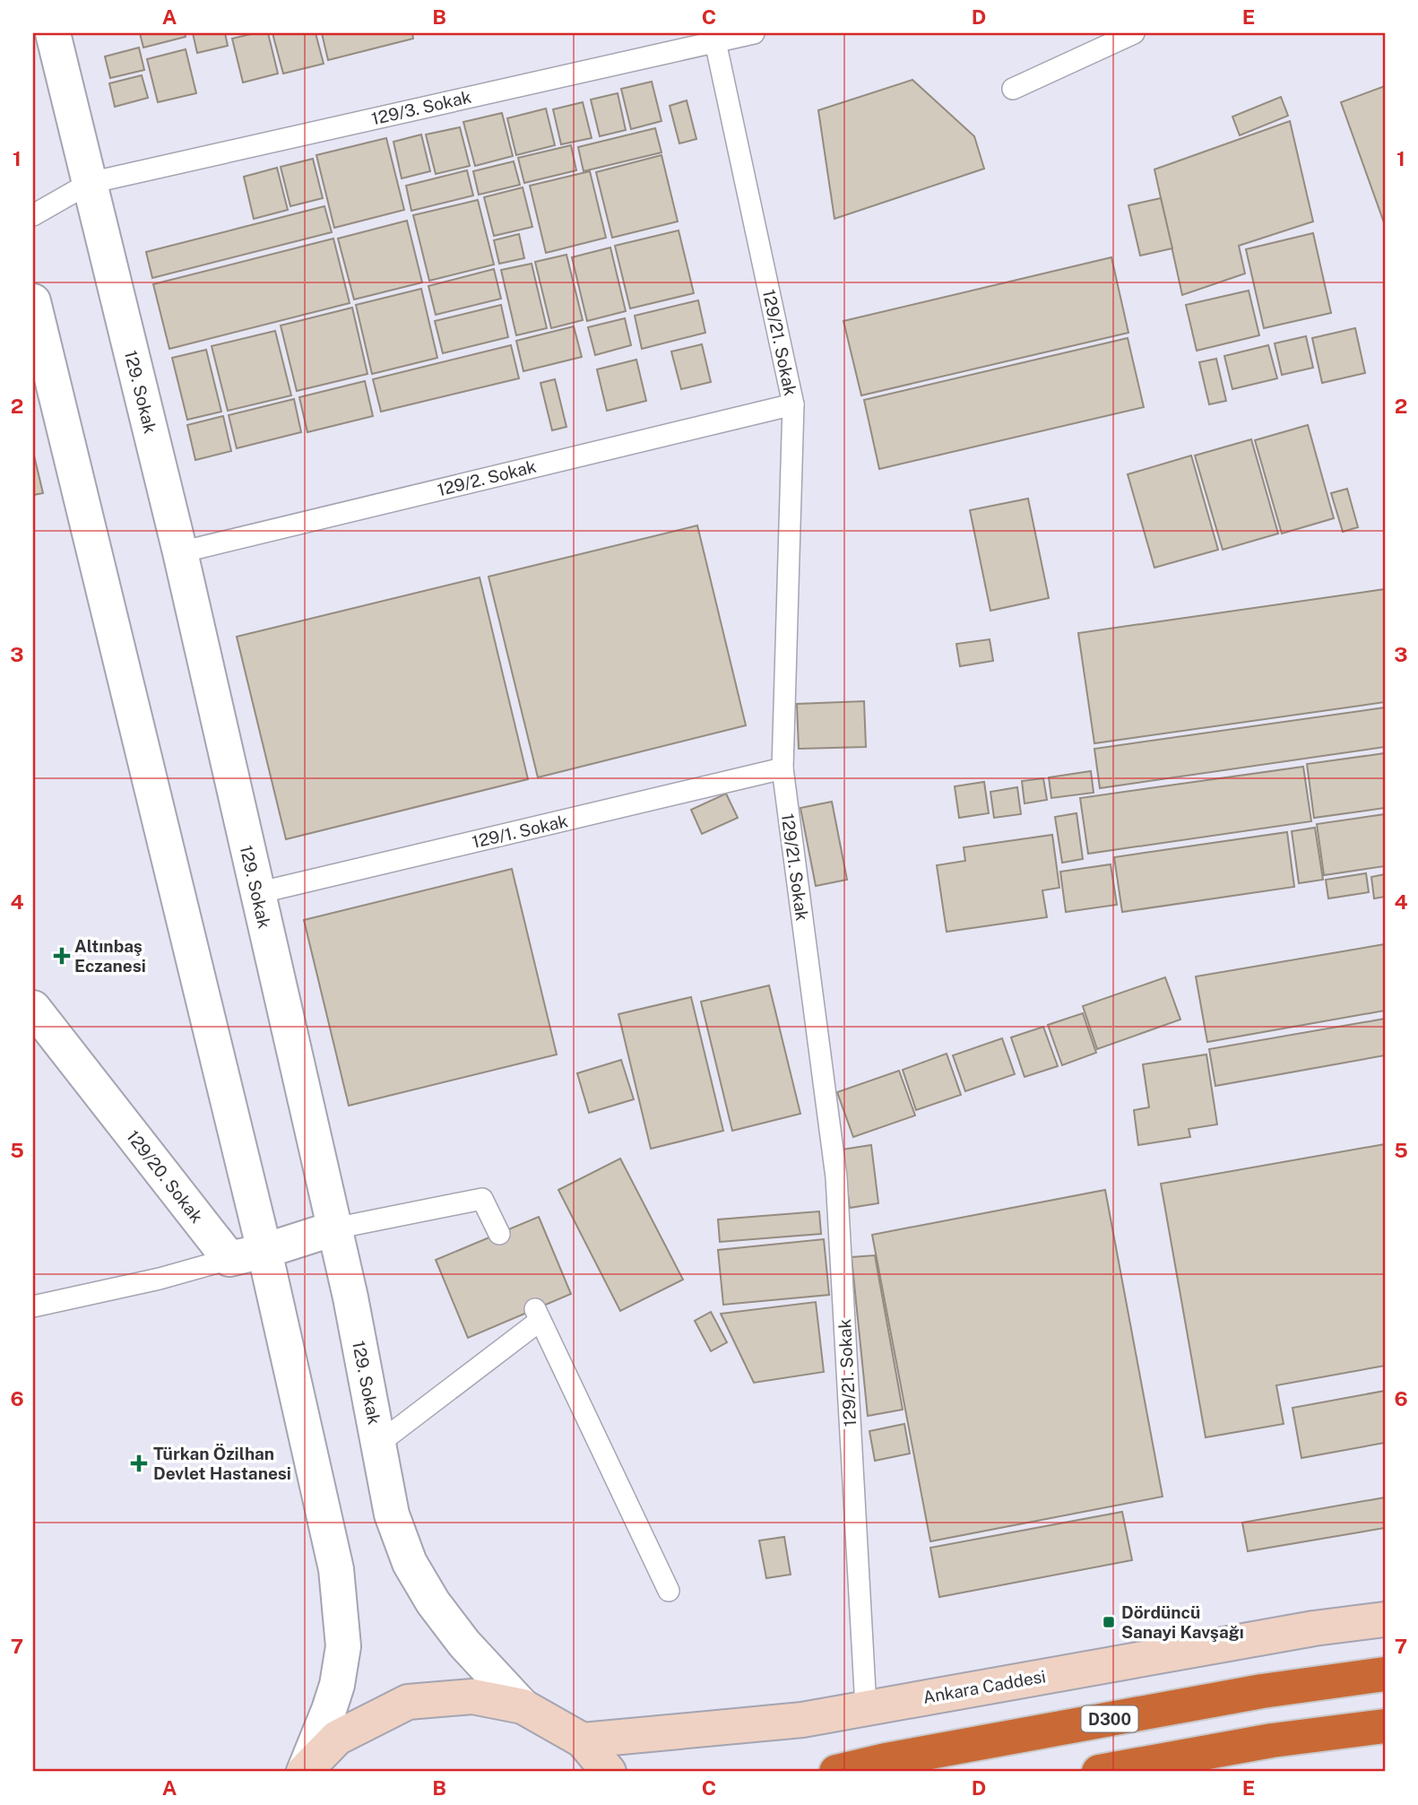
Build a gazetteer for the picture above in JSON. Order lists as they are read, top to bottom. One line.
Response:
{"streets":{"highway":["D300"],"main road":["Ankara Caddesi"],"street":["129. Sokak","129/20. Sokak"],"lane":["129/3. Sokak","129/21. Sokak","129/2. Sokak","129/1. Sokak"]},"crossings":[["129/3. Sokak","129/21. Sokak"],["129/3. Sokak","129. Sokak"],["129/21. Sokak","129/2. Sokak"],["129/21. Sokak","129/1. Sokak"],["129/21. Sokak","Ankara Caddesi"],["129. Sokak","129/2. Sokak"],["129. Sokak","129/1. Sokak"]],"places":{"health":["Altınbaş Eczanesi","Türkan Özilhan Devlet Hastanesi"],"transit":["Dördüncü Sanayi Kavşağı"]},"grid":{"columns":["A","B","C","D","E"],"rows":["1","2","3","4","5","6","7"]}}
